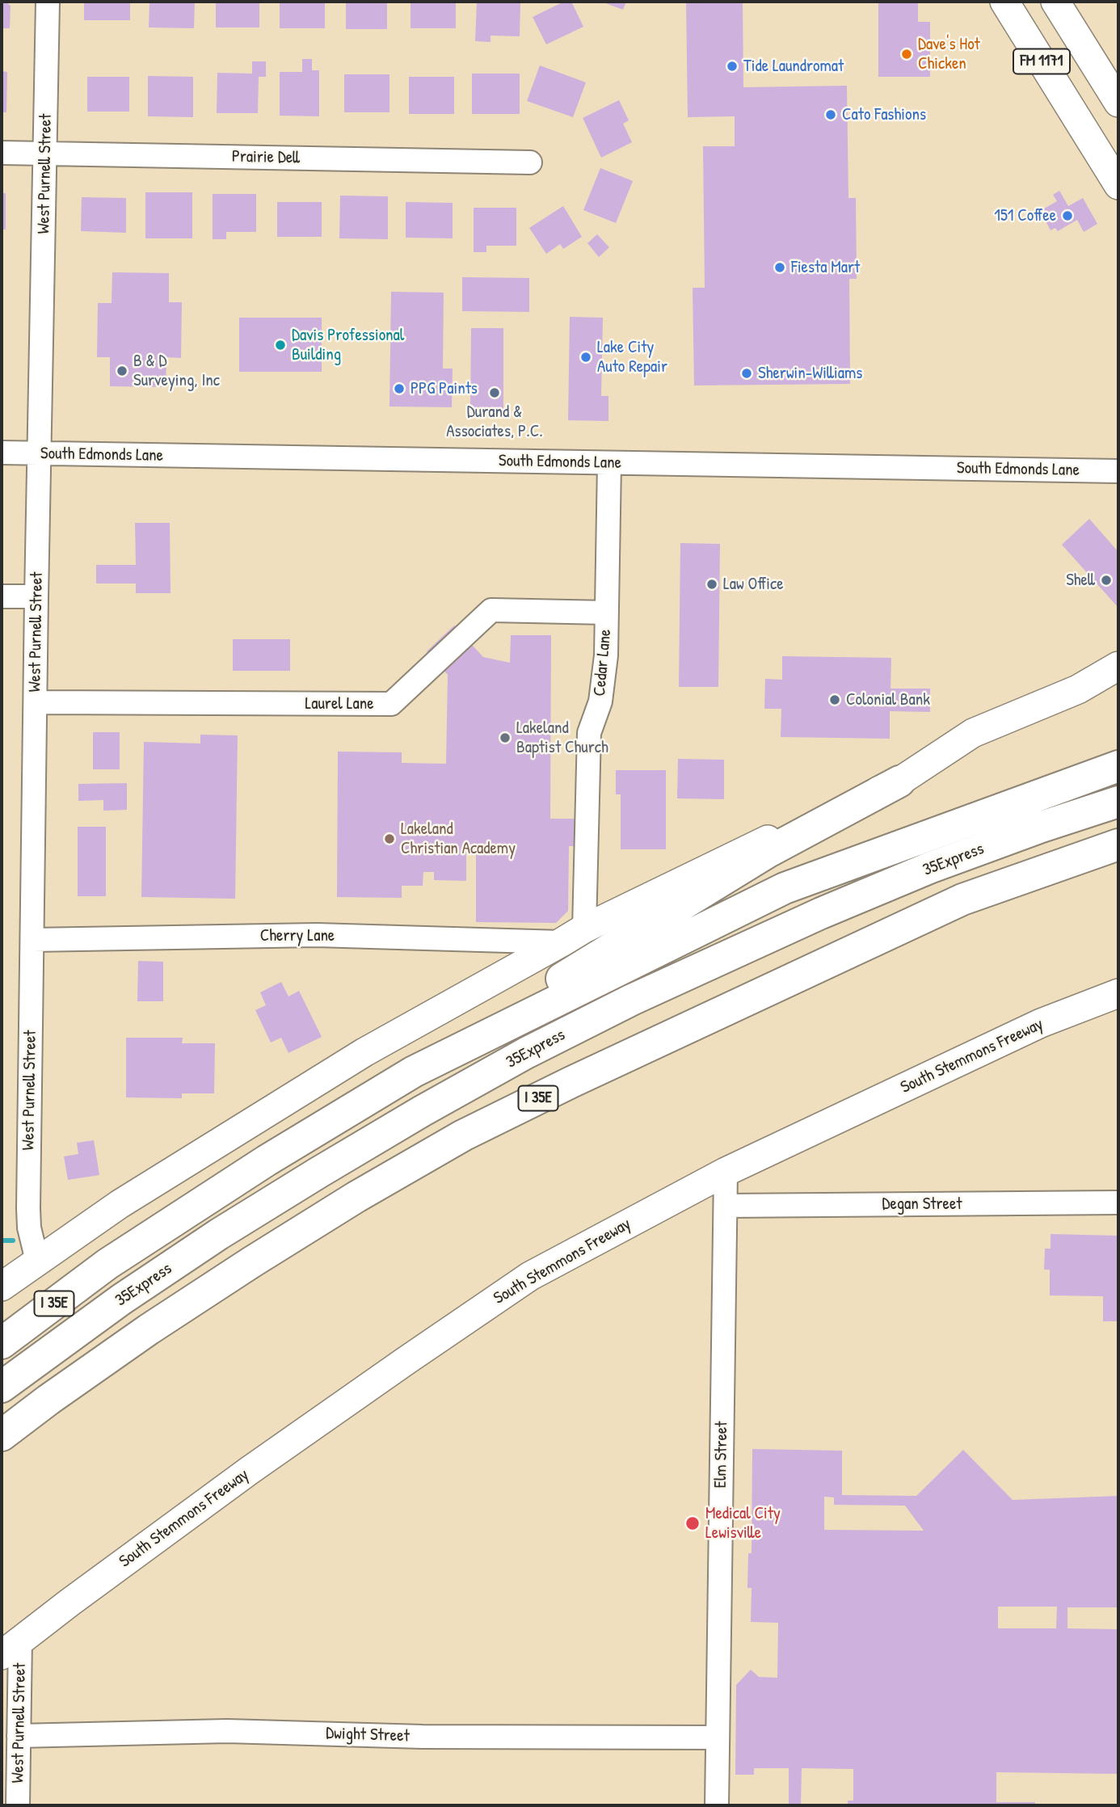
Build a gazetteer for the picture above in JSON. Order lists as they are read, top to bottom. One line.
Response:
{"streets":{"highway":["35Express","I 35E"],"main road":["FM 1171","South Stemmons Freeway"],"street":["Prairie Dell","West Purnell Street","South Edmonds Lane","Cedar Lane","Laurel Lane","Cherry Lane","Degan Street","Elm Street","Dwight Street"]},"crossings":[["Prairie Dell","West Purnell Street"],["West Purnell Street","South Edmonds Lane"],["West Purnell Street","Laurel Lane"],["West Purnell Street","Cherry Lane"],["West Purnell Street","South Stemmons Freeway"],["West Purnell Street","Dwight Street"],["South Edmonds Lane","Cedar Lane"],["Cedar Lane","Laurel Lane"],["Cedar Lane","Cherry Lane"],["South Stemmons Freeway","Elm Street"],["Degan Street","Elm Street"],["Elm Street","Dwight Street"]],"places":["Dave's Hot Chicken","Tide Laundromat","Cato Fashions","151 Coffee","Fiesta Mart","Davis Professional Building","Lake City Auto Repair","B & D Surveying, Inc","Sherwin-Williams","PPG Paints","Durand & Associates, P.C.","Shell","Law Office","Colonial Bank","Lakeland Baptist Church","Lakeland Christian Academy","Medical City Lewisville"]}
